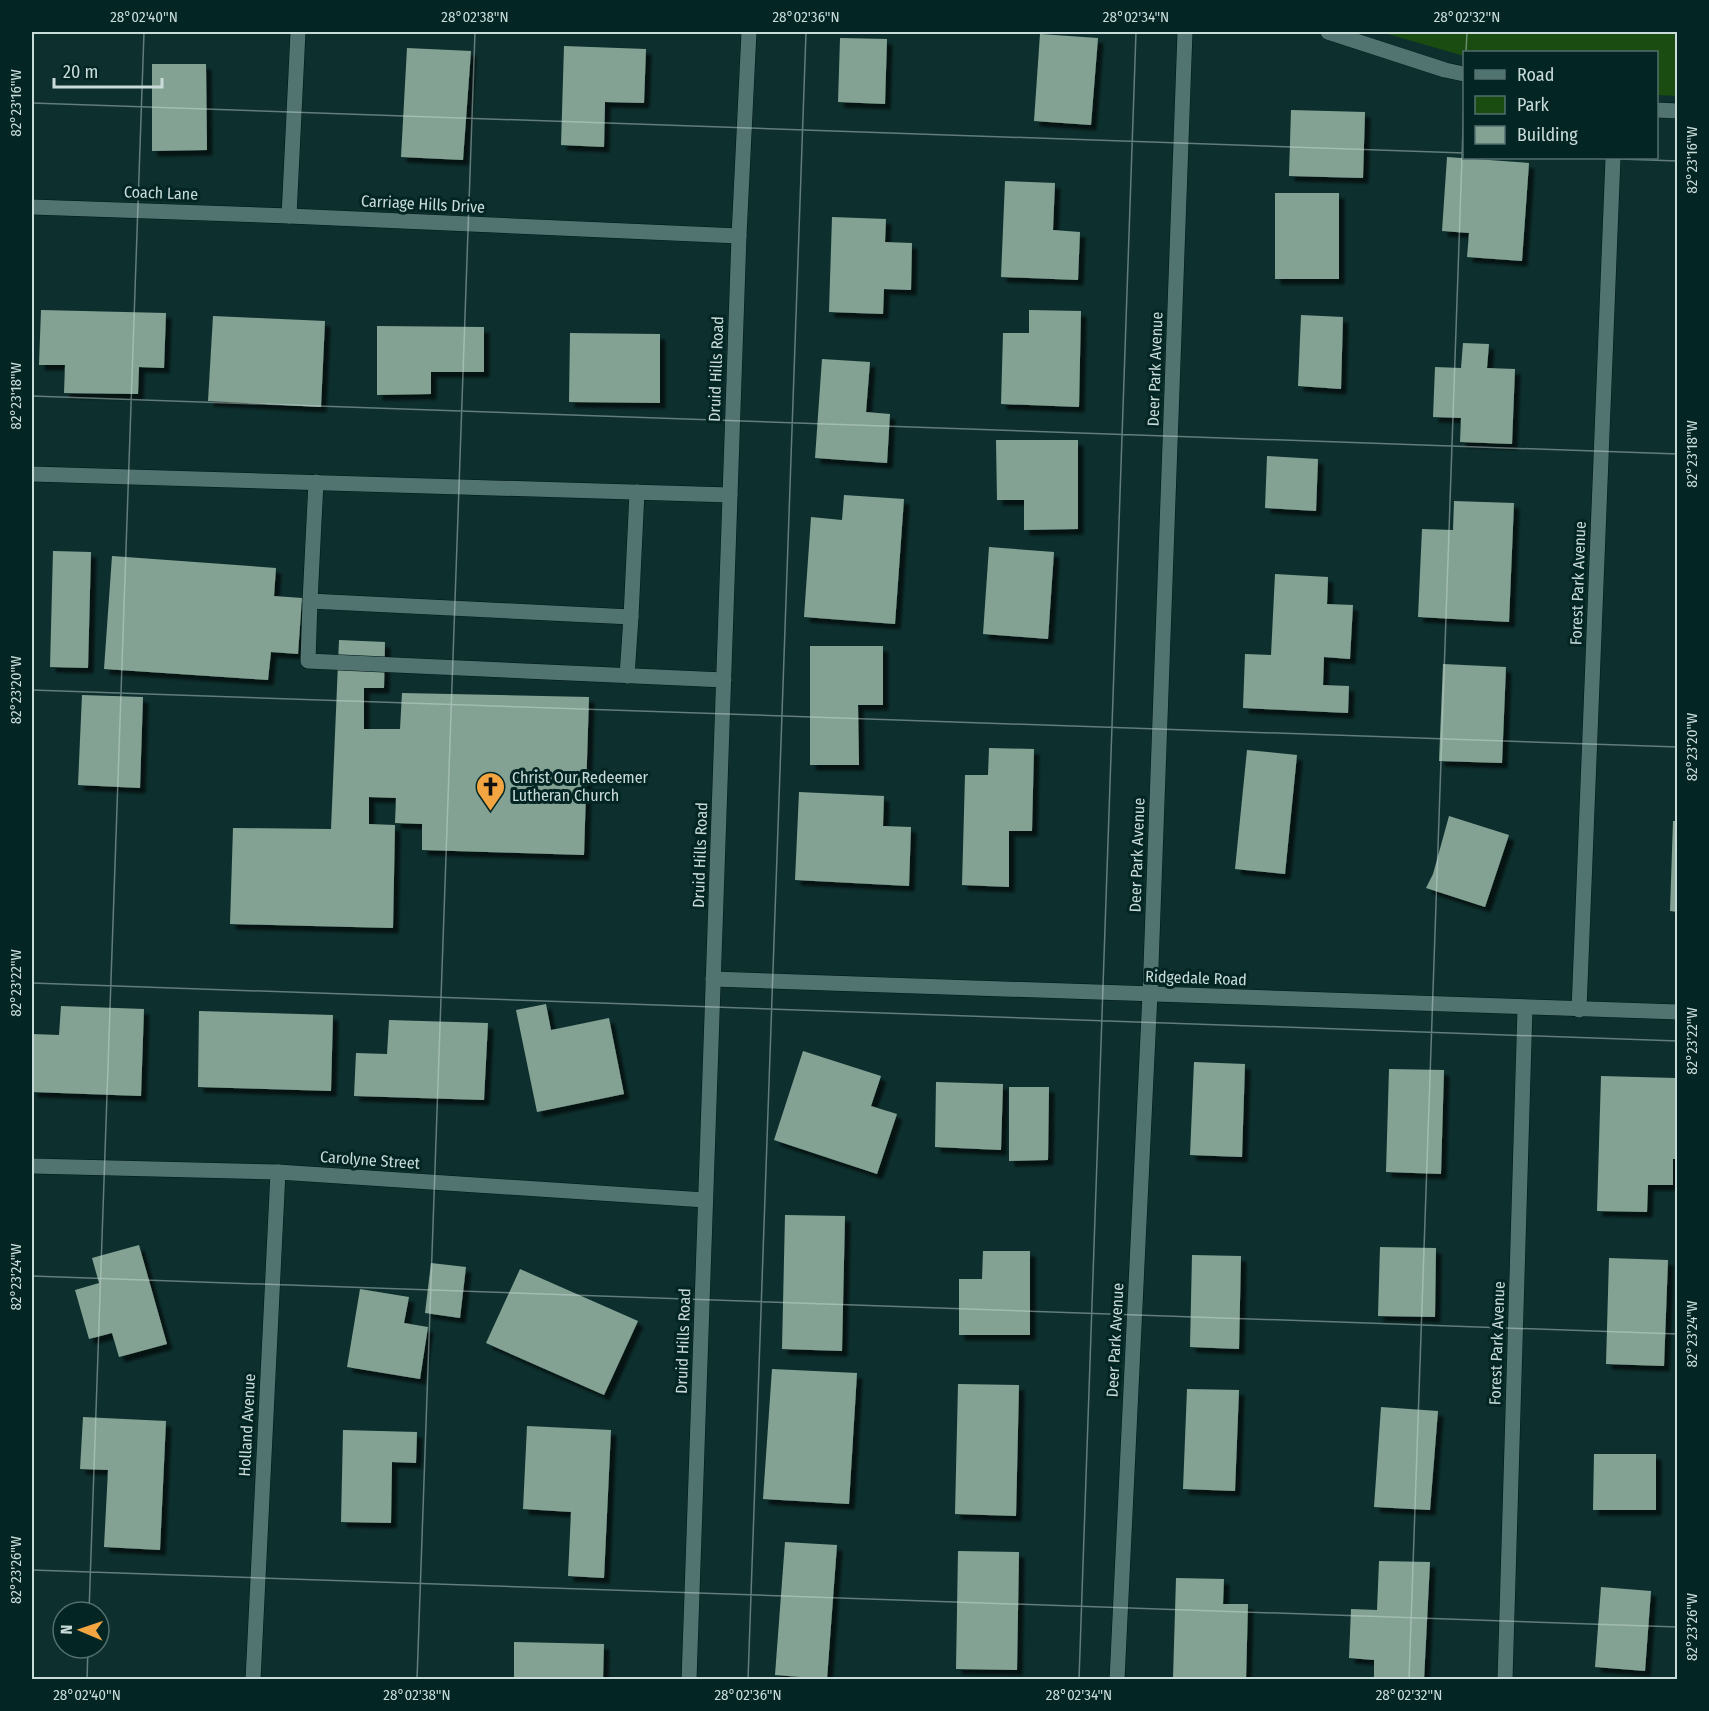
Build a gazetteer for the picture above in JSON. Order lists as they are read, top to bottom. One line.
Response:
{"streets":{"street":["Coach Lane","Carriage Hills Drive","Druid Hills Road","Deer Park Avenue","Forest Park Avenue","Ridgedale Road","Carolyne Street","Holland Avenue"]},"crossings":[["Coach Lane","Carriage Hills Drive"],["Carriage Hills Drive","Druid Hills Road"],["Druid Hills Road","Ridgedale Road"],["Druid Hills Road","Carolyne Street"],["Deer Park Avenue","Ridgedale Road"],["Forest Park Avenue","Ridgedale Road"],["Carolyne Street","Holland Avenue"]],"places":{"church":["Christ Our Redeemer Lutheran Church"]},"legend":["Road","Park","Building"],"scale_bar":"20 m","north":"left","coordinates":["28°02'40\"N","28°02'38\"N","28°02'36\"N","28°02'34\"N","28°02'32\"N","82°23'16\"W","82°23'18\"W","82°23'20\"W","82°23'22\"W","82°23'24\"W","82°23'26\"W"]}
